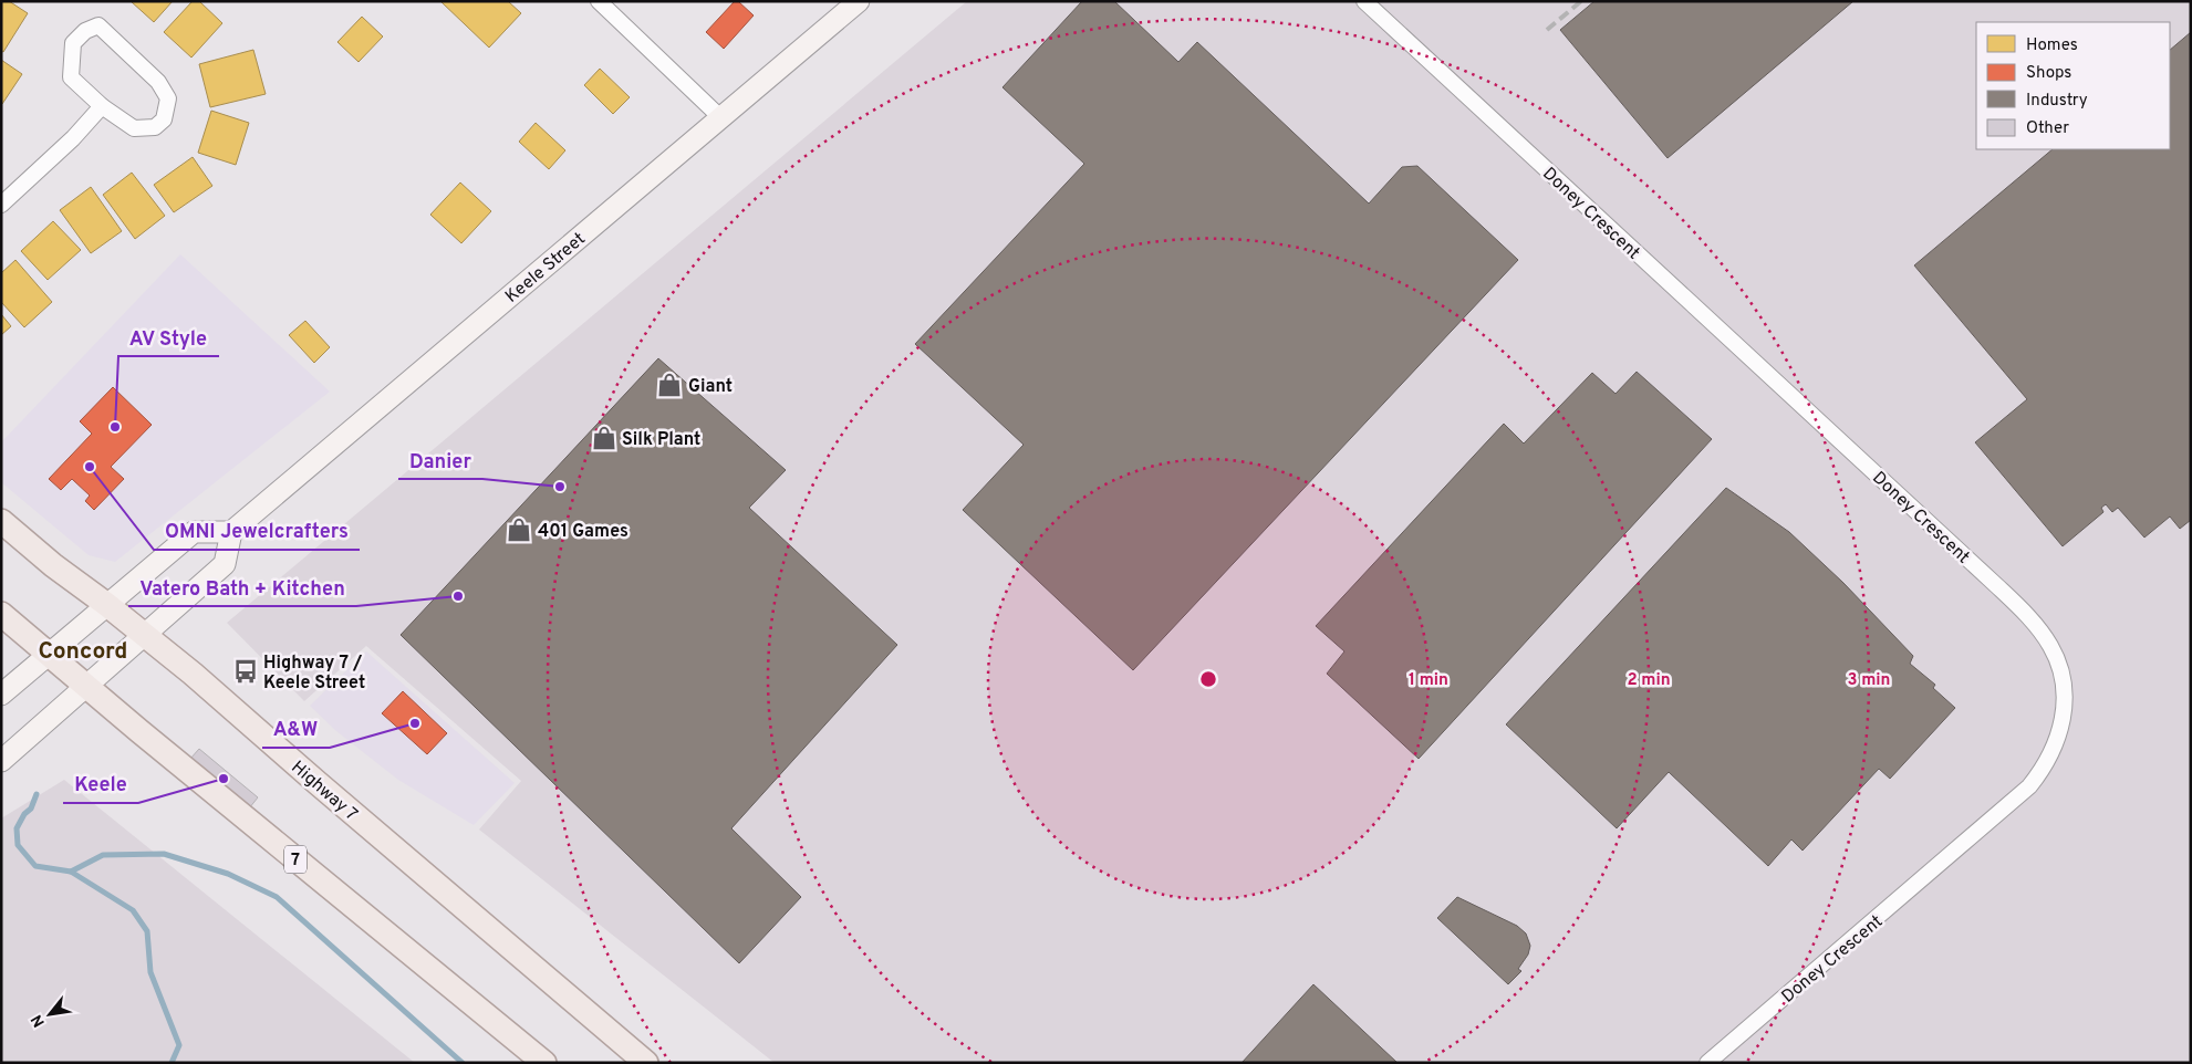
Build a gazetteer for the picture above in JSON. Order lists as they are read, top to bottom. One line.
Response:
{"streets":{"main road":["Keele Street","Highway 7","7"],"street":["Doney Crescent"]},"districts":["Concord"],"places":{"shop":["Giant","Silk Plant","401 Games"],"other":["AV Style","OMNI Jewelcrafters","Danier","Vatero Bath + Kitchen","A&W","Keele"],"bus stop":["Highway 7 / Keele Street"]},"legend":["Homes","Shops","Industry","Other"],"north":"bottom left","rings":["1 min","2 min","3 min"]}
